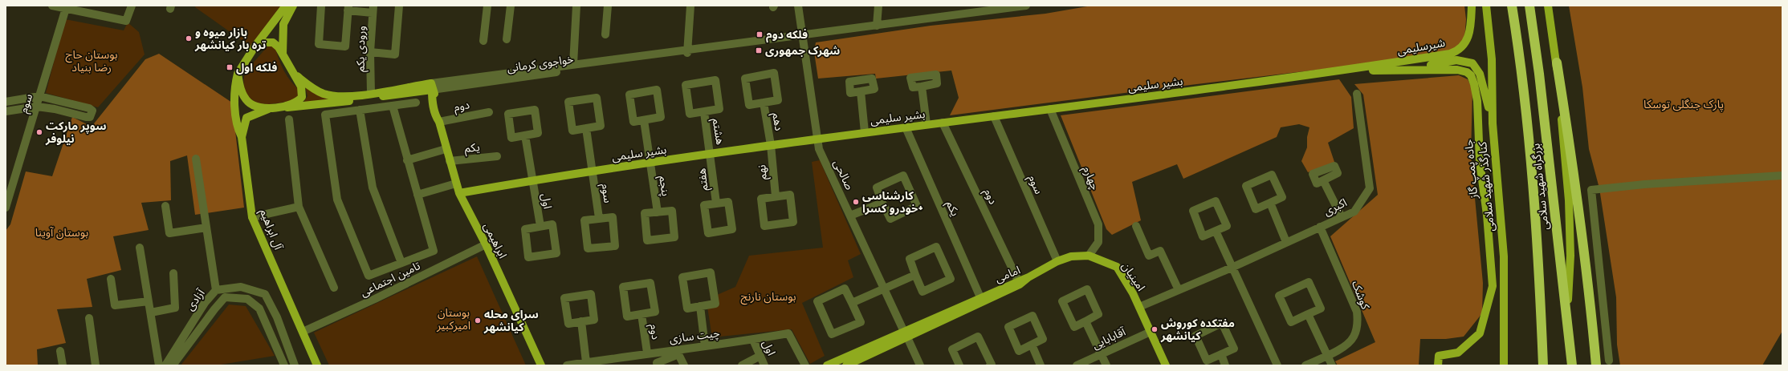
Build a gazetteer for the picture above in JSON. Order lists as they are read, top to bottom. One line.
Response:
{"streets":{"highway":["بزرگراه شهید سلامی"],"main road":["شیرسلیمی","خواجوی کرمانی","بشیر سلیمی","جاده پمپ گاز","کنارگذر شهید سلامی","آل ابراهیم","ابراهیمی","امامی","امینیان"],"street":["ورودی یکم","سوم","دوم","دهم","هشتم","یکم","نهم","صالحی","چهارم","هفتم","پنجم","اول","اکبری","تامین اجتماعی","کوشک","آزادی","چیت سازی","آقابابایی"]},"crossings":[["شیرسلیمی","بشیر سلیمی"],["شیرسلیمی","جاده پمپ گاز"],["ورودی یکم","خواجوی کرمانی"],["خواجوی کرمانی","صالحی"],["خواجوی کرمانی","آل ابراهیم"],["خواجوی کرمانی","ابراهیمی"],["بشیر سلیمی","سوم"],["بشیر سلیمی","دوم"],["بشیر سلیمی","دهم"],["بشیر سلیمی","هشتم"],["بشیر سلیمی","یکم"],["بشیر سلیمی","نهم"],["بشیر سلیمی","صالحی"],["بشیر سلیمی","چهارم"],["بشیر سلیمی","هفتم"],["بشیر سلیمی","پنجم"],["بشیر سلیمی","اول"],["بشیر سلیمی","ابراهیمی"],["سوم","امینیان"],["دوم","ابراهیمی"],["دوم","امامی"],["دوم","چیت سازی"],["دهم","نهم"],["هشتم","هفتم"],["یکم","ابراهیمی"],["یکم","امامی"],["صالحی","امامی"],["چهارم","امینیان"],["اول","چیت سازی"],["اکبری","امینیان"],["اکبری","کوشک"],["آل ابراهیم","تامین اجتماعی"],["ابراهیمی","تامین اجتماعی"],["امامی","امینیان"],["امینیان","آقابابایی"]],"parks":["بوستان حاج رضا بنیاد","پارک جنگلی توسکا","بوستان آوینا","بوستان نارنج","بوستان امیرکبیر"],"places":{"transit":["فلکه دوم","شهرک جمهوری","فلکه اول"],"other":["بازار میوه و تره بار کیانشهر","سوپر مارکت نیلوفر","کارشناسی خودرو کسرا+","سرای محله کیانشهر","مفتکده کوروش کیانشهر"]}}
